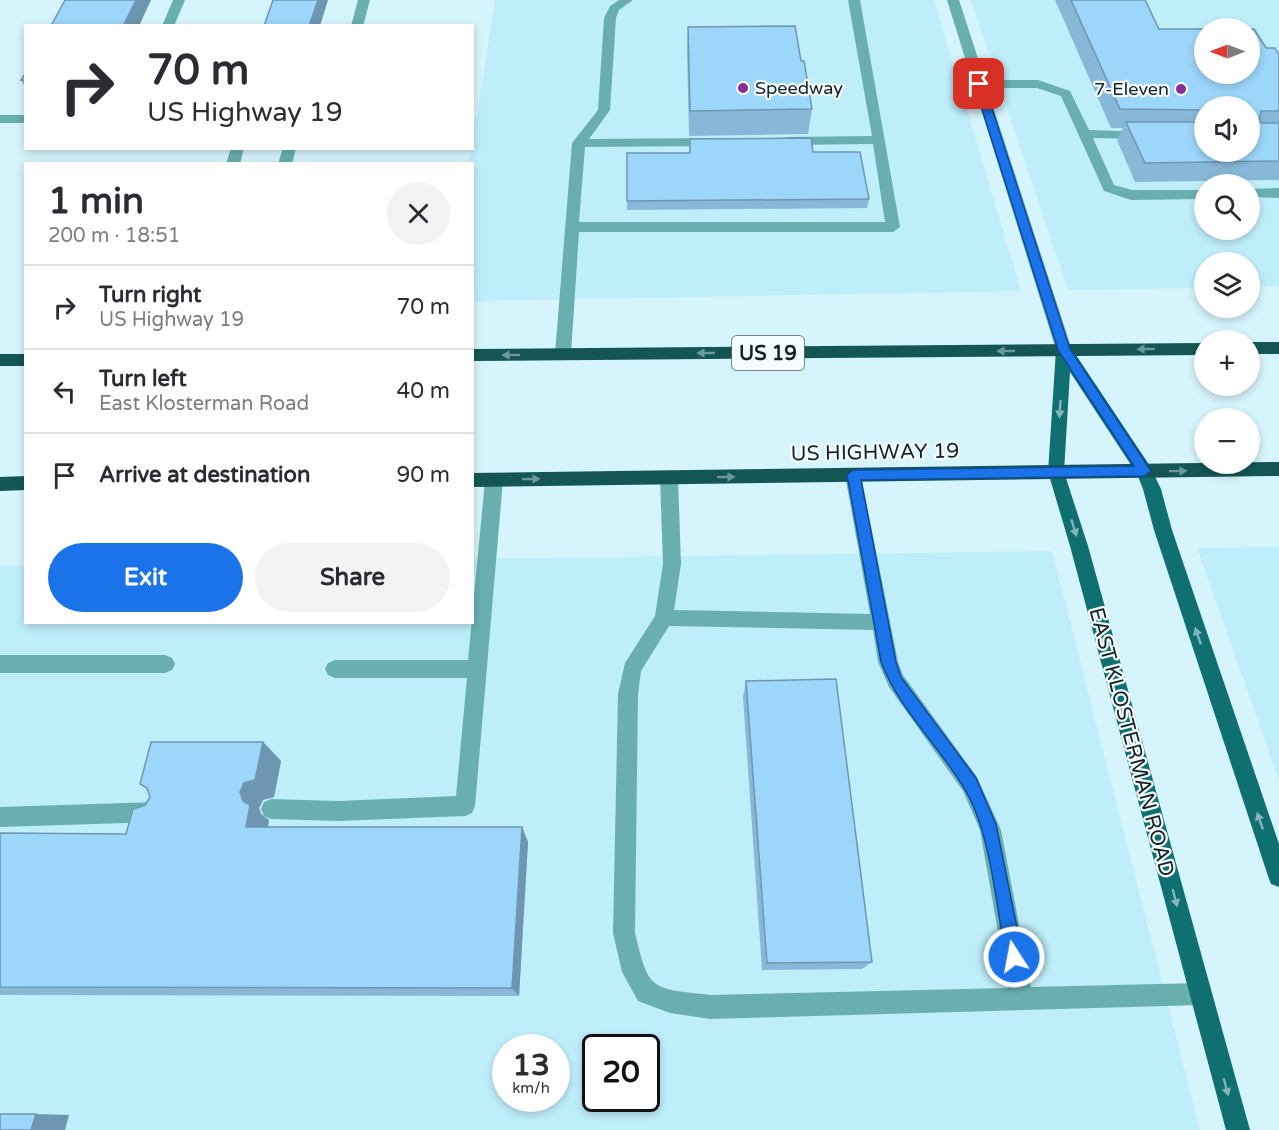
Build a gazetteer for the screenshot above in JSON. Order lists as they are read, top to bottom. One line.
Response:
{"streets":{"highway":["US 19","US HIGHWAY 19"],"main road":["EAST KLOSTERMAN ROAD"]},"crossings":[["US 19","EAST KLOSTERMAN ROAD"],["US HIGHWAY 19","EAST KLOSTERMAN ROAD"]],"places":["Speedway","7-Eleven"],"north":"left","page":{"map_buttons":["+","−"],"turn":["70 m","US Highway 19"],"heading":["1 min","200 m · 18:51"],"list":[{"name":"Turn right","note":"US Highway 19","value":"70 m"},{"name":"Turn left","note":"East Klosterman Road","value":"40 m"},{"name":"Arrive at destination","value":"90 m"}],"buttons":["Exit","Share"],"speed":"13 km/h","limit":"20"}}
